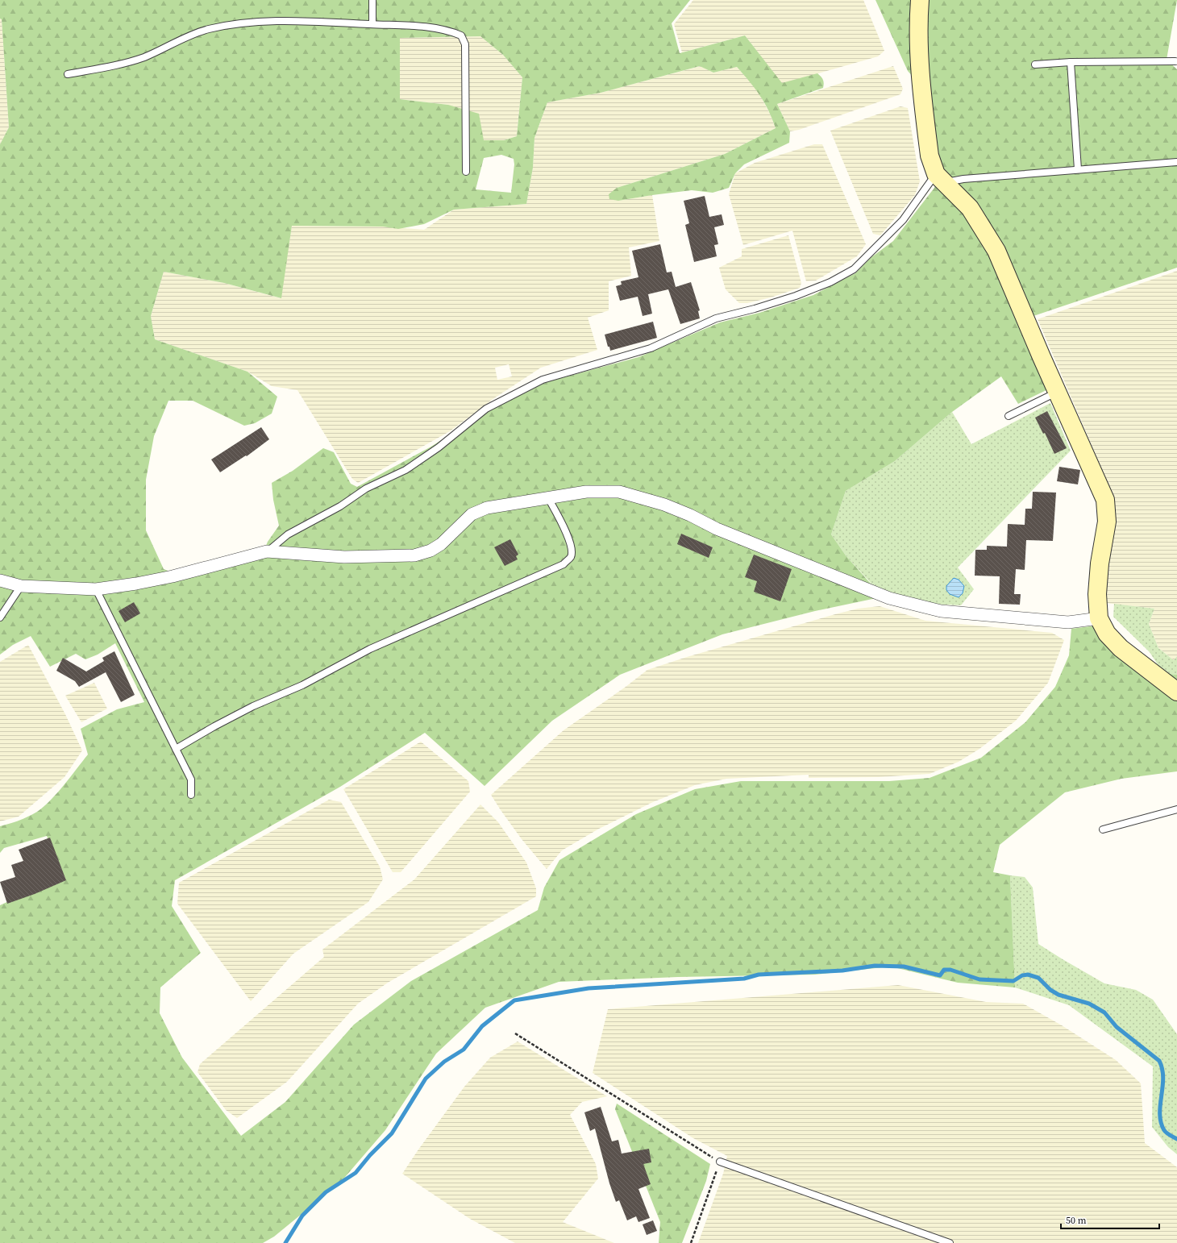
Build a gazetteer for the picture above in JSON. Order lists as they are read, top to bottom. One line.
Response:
{"scale_bar":"50 m"}
